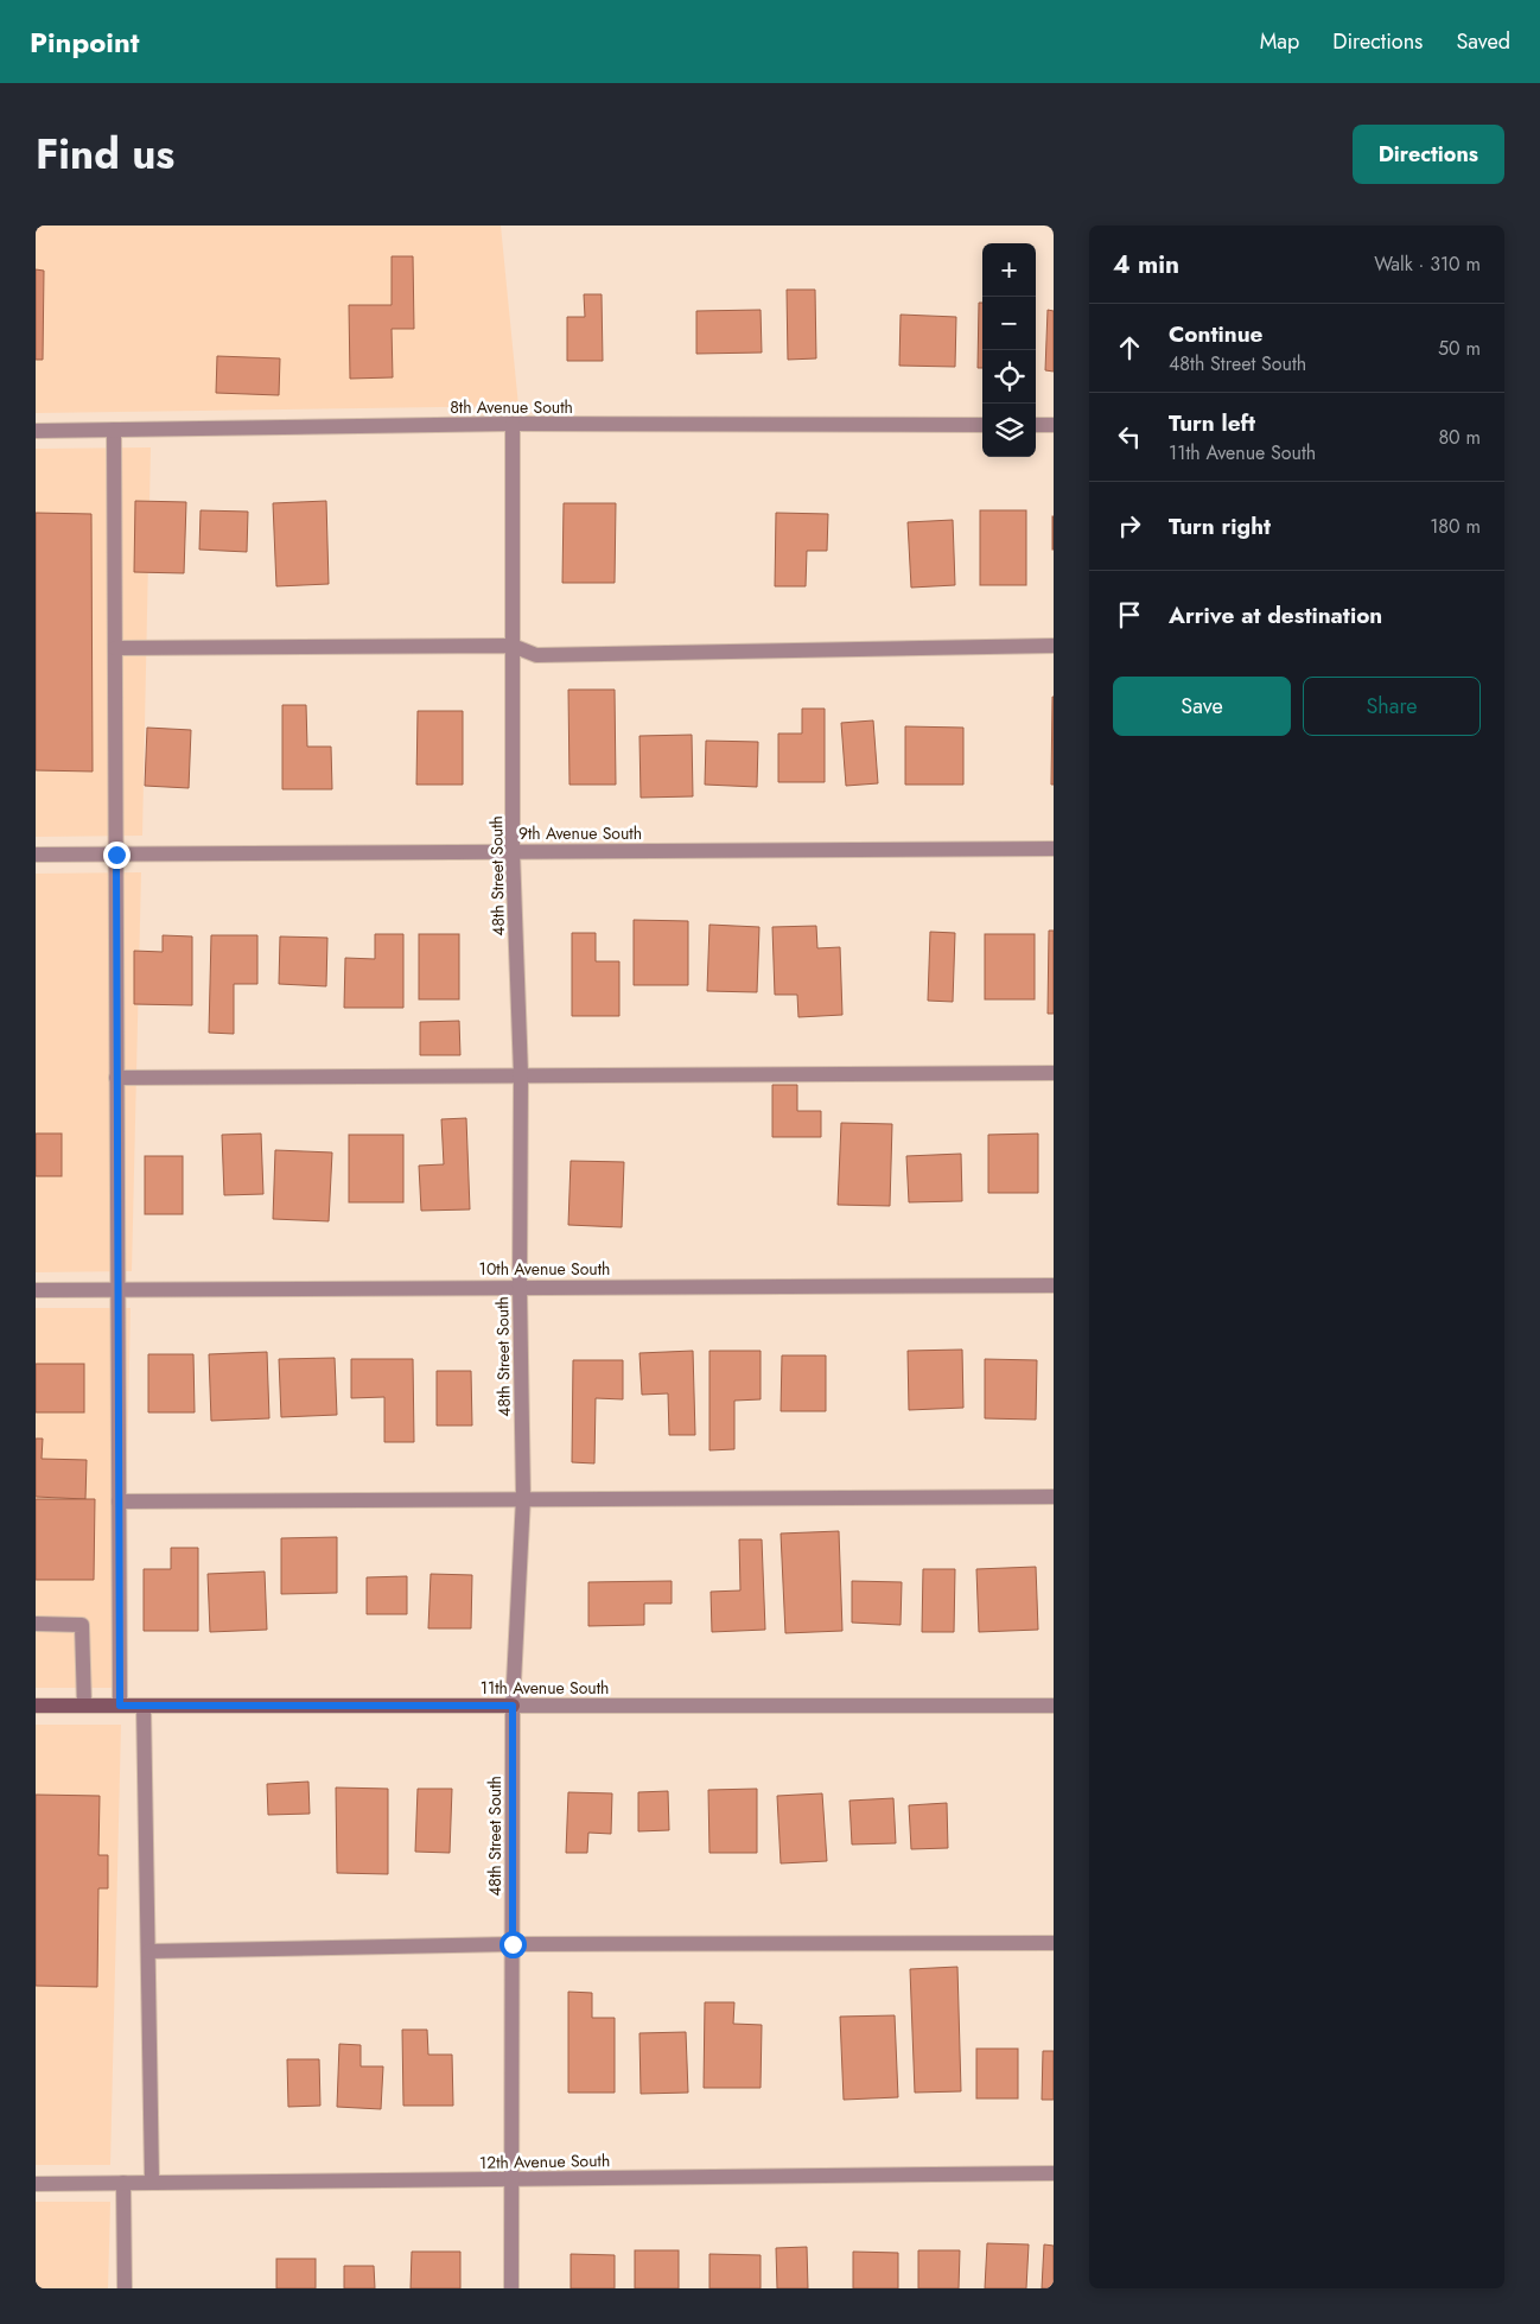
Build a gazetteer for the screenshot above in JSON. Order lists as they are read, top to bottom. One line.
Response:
{"streets":{"street":["8th Avenue South","9th Avenue South","48th Street South","10th Avenue South","11th Avenue South","12th Avenue South"]},"crossings":[["8th Avenue South","48th Street South"],["9th Avenue South","48th Street South"],["48th Street South","10th Avenue South"],["48th Street South","11th Avenue South"],["48th Street South","12th Avenue South"]],"page":{"header":"Pinpoint","nav":["Map","Directions","Saved"],"title":"Find us","buttons":["Directions",["Save","Share"]],"heading":["4 min","Walk · 310 m"],"map_buttons":["+","−"],"list":[["Continue","48th Street South","50 m"],["Turn left","11th Avenue South","80 m"],["Turn right","180 m"],"Arrive at destination"]}}
